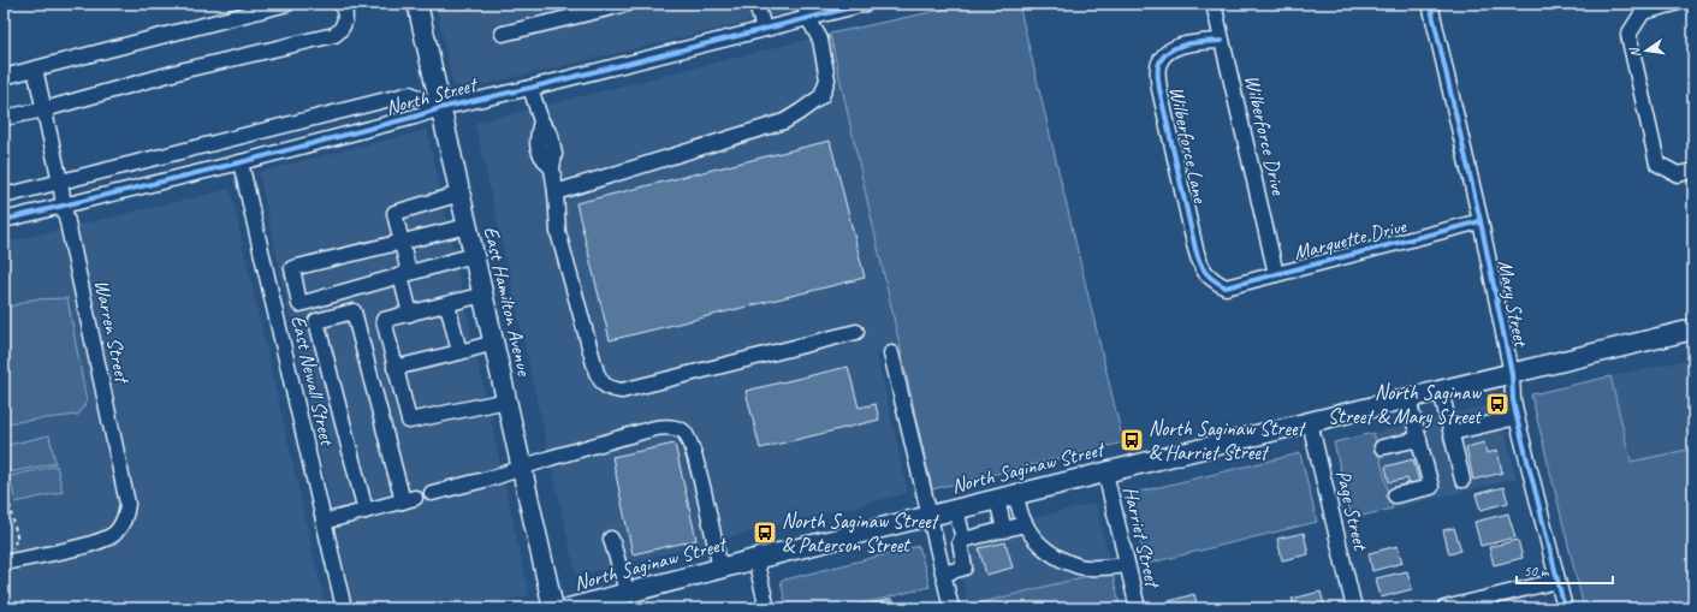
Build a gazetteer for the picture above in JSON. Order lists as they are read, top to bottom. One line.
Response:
{"streets":{"main road":["East Hamilton Avenue","North Saginaw Street"],"street":["North Street","Wilberforce Drive","Wilberforce Lane","Marquette Drive","Mary Street","Warren Street","East Newall Street","Page Street","Harriet Street"]},"crossings":[["North Street","East Hamilton Avenue"],["North Street","Warren Street"],["North Street","East Newall Street"],["Wilberforce Drive","Wilberforce Lane"],["Wilberforce Drive","Marquette Drive"],["Wilberforce Lane","Marquette Drive"],["Marquette Drive","Mary Street"],["Mary Street","North Saginaw Street"],["North Saginaw Street","Page Street"],["North Saginaw Street","Harriet Street"]],"places":{"bus stop":["North Saginaw Street & Mary Street","North Saginaw Street & Harriet Street","North Saginaw Street & Paterson Street"]},"scale_bar":"50 m","north":"left"}
